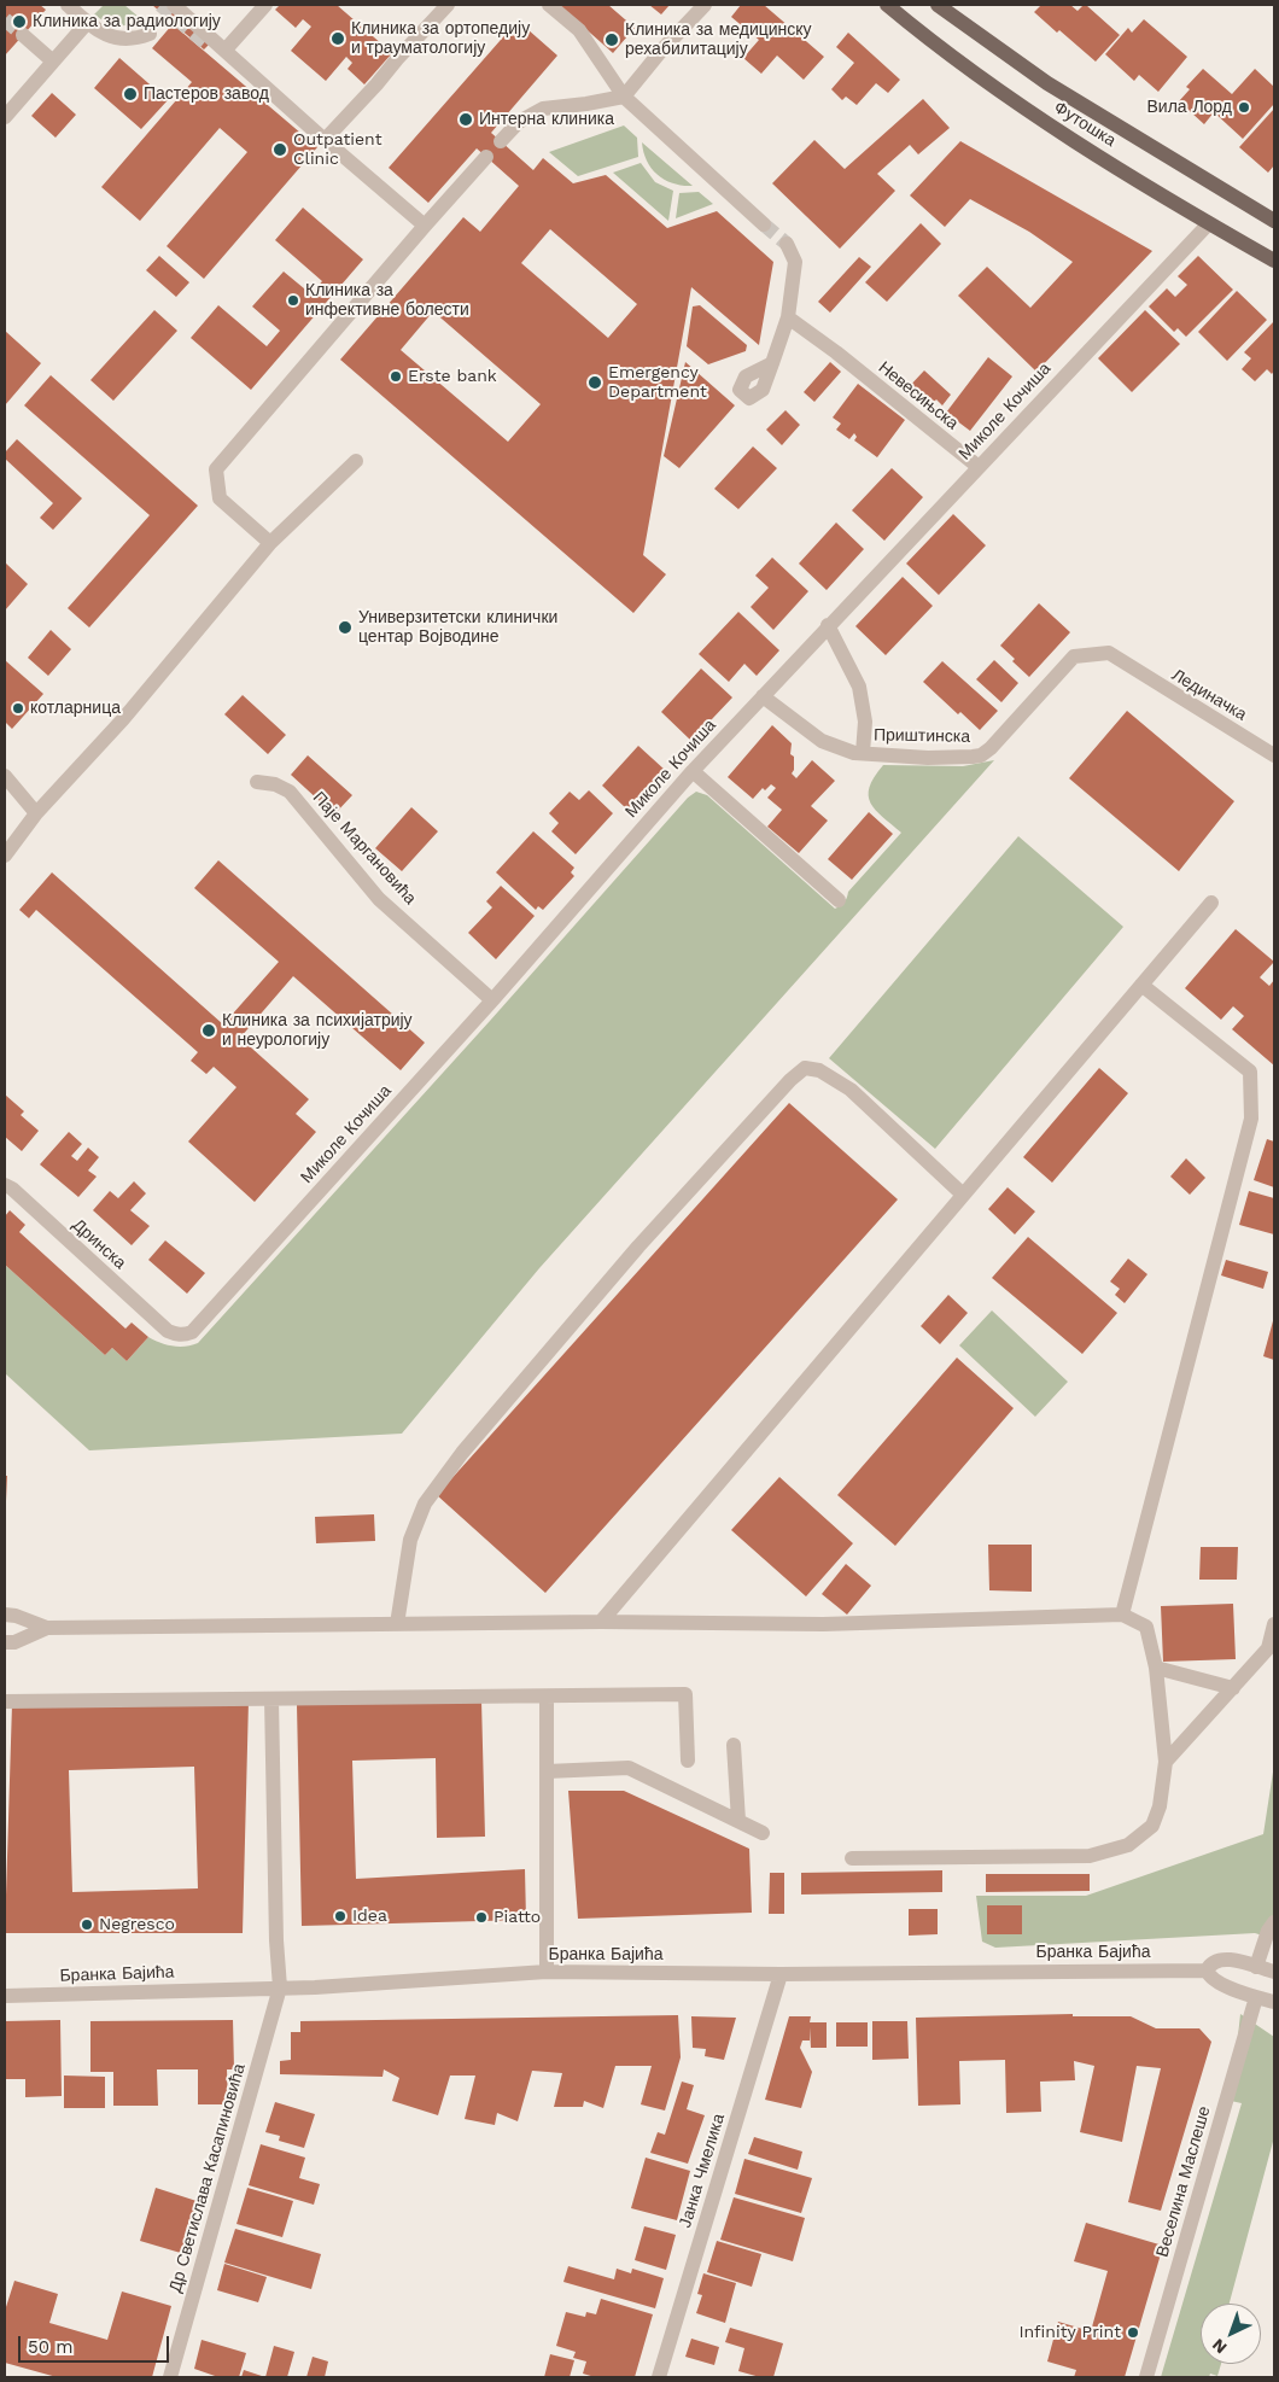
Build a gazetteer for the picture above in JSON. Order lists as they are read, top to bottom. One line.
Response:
{"streets":{"main road":["Футошка"],"street":["Невесињска","Миколе Кочиша","Лединачка","Приштинска","Паје Маргановића","Дринска","Бранка Бајића","Јанка Чмелика","Др Светислава Касапиновића","Веселина Маслеше"]},"crossings":[["Футошка","Миколе Кочиша"],["Невесињска","Миколе Кочиша"],["Миколе Кочиша","Приштинска"],["Миколе Кочиша","Паје Маргановића"],["Миколе Кочиша","Дринска"],["Лединачка","Приштинска"],["Бранка Бајића","Јанка Чмелика"],["Бранка Бајића","Др Светислава Касапиновића"]],"places":["Клиника за радиологију","Клиника за ортопедију и трауматологију","Клиника за медицинску рехабилитацију","Пастеров завод","Вила Лорд","Интерна клиника","Outpatient Clinic","Клиника за инфективне болести","Erste bank","Emergency Department","Универзитетски клинички центар Војводине","котларница","Клиника за психијатрију и неурологију","Idea","Piatto","Negresco","Infinity Print"],"scale_bar":"50 m","north":"bottom left"}
